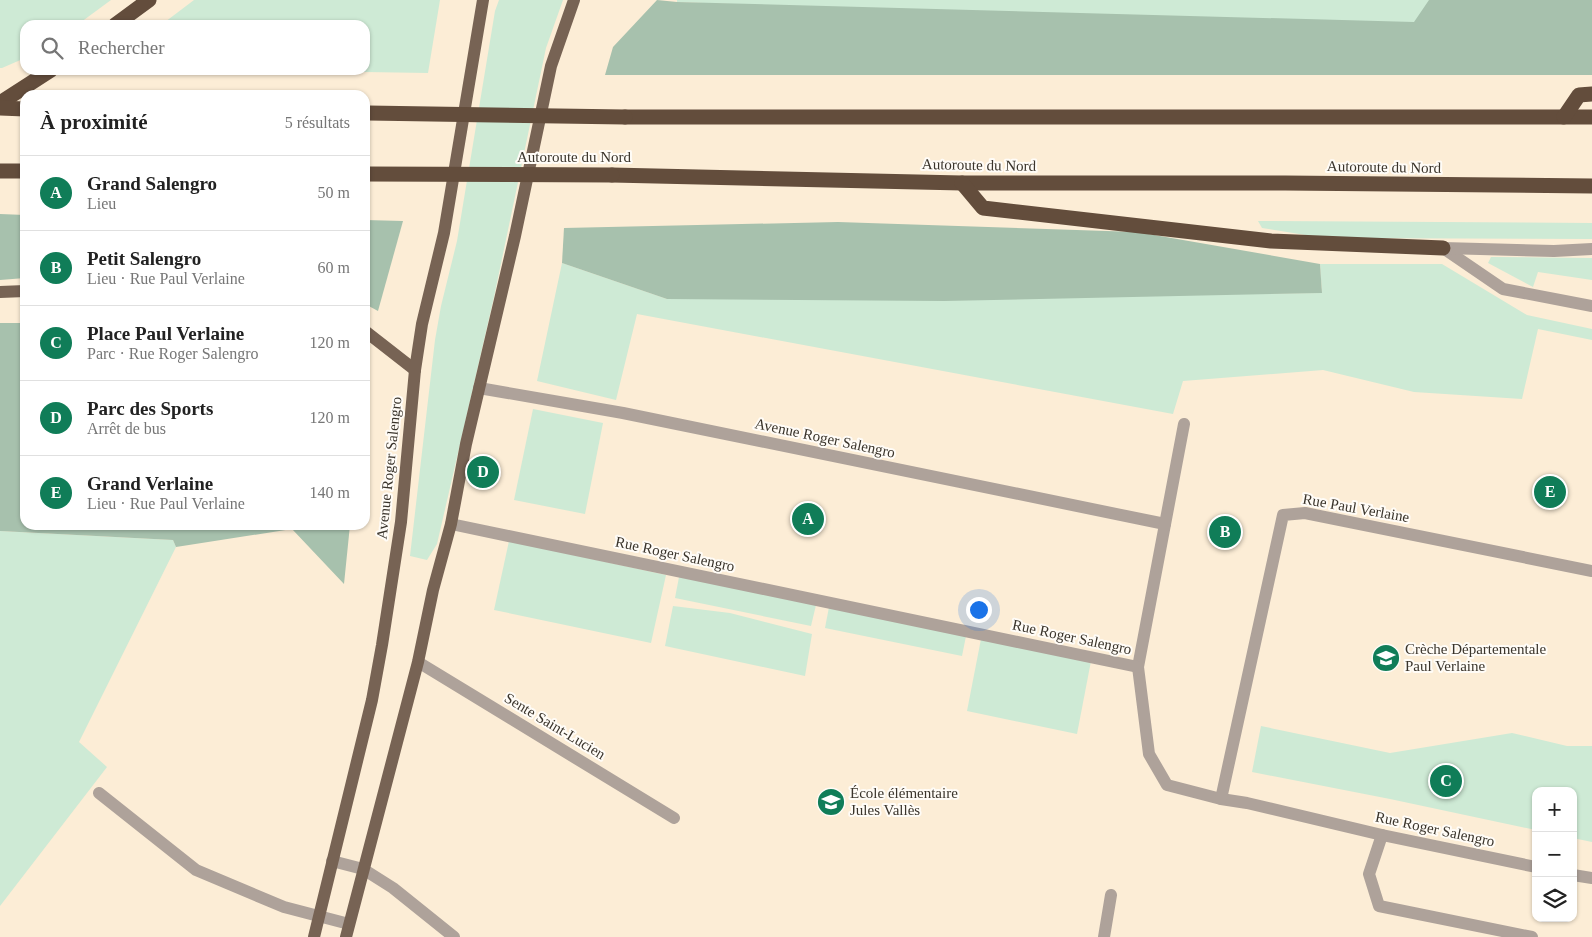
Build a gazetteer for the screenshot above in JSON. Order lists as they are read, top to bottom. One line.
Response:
{"streets":{"highway":["Autoroute du Nord"],"main road":["Avenue Roger Salengro"],"street":["Rue Paul Verlaine","Rue Roger Salengro","Sente Saint-Lucien"]},"crossings":[["Rue Paul Verlaine","Rue Roger Salengro"]],"places":{"school or university":["Crèche Départementale Paul Verlaine","École élémentaire Jules Vallès"]},"page":{"search":"Rechercher","heading":["À proximité","5 résultats"],"list":[{"mark":"A","name":"Grand Salengro","note":"Lieu","value":"50 m"},{"mark":"B","name":"Petit Salengro","note":"Lieu · Rue Paul Verlaine","value":"60 m"},{"mark":"C","name":"Place Paul Verlaine","note":"Parc · Rue Roger Salengro","value":"120 m"},{"mark":"D","name":"Parc des Sports","note":"Arrêt de bus","value":"120 m"},{"mark":"E","name":"Grand Verlaine","note":"Lieu · Rue Paul Verlaine","value":"140 m"}],"pins":["D","E","A","B","C"],"map_buttons":["+","−"]}}
